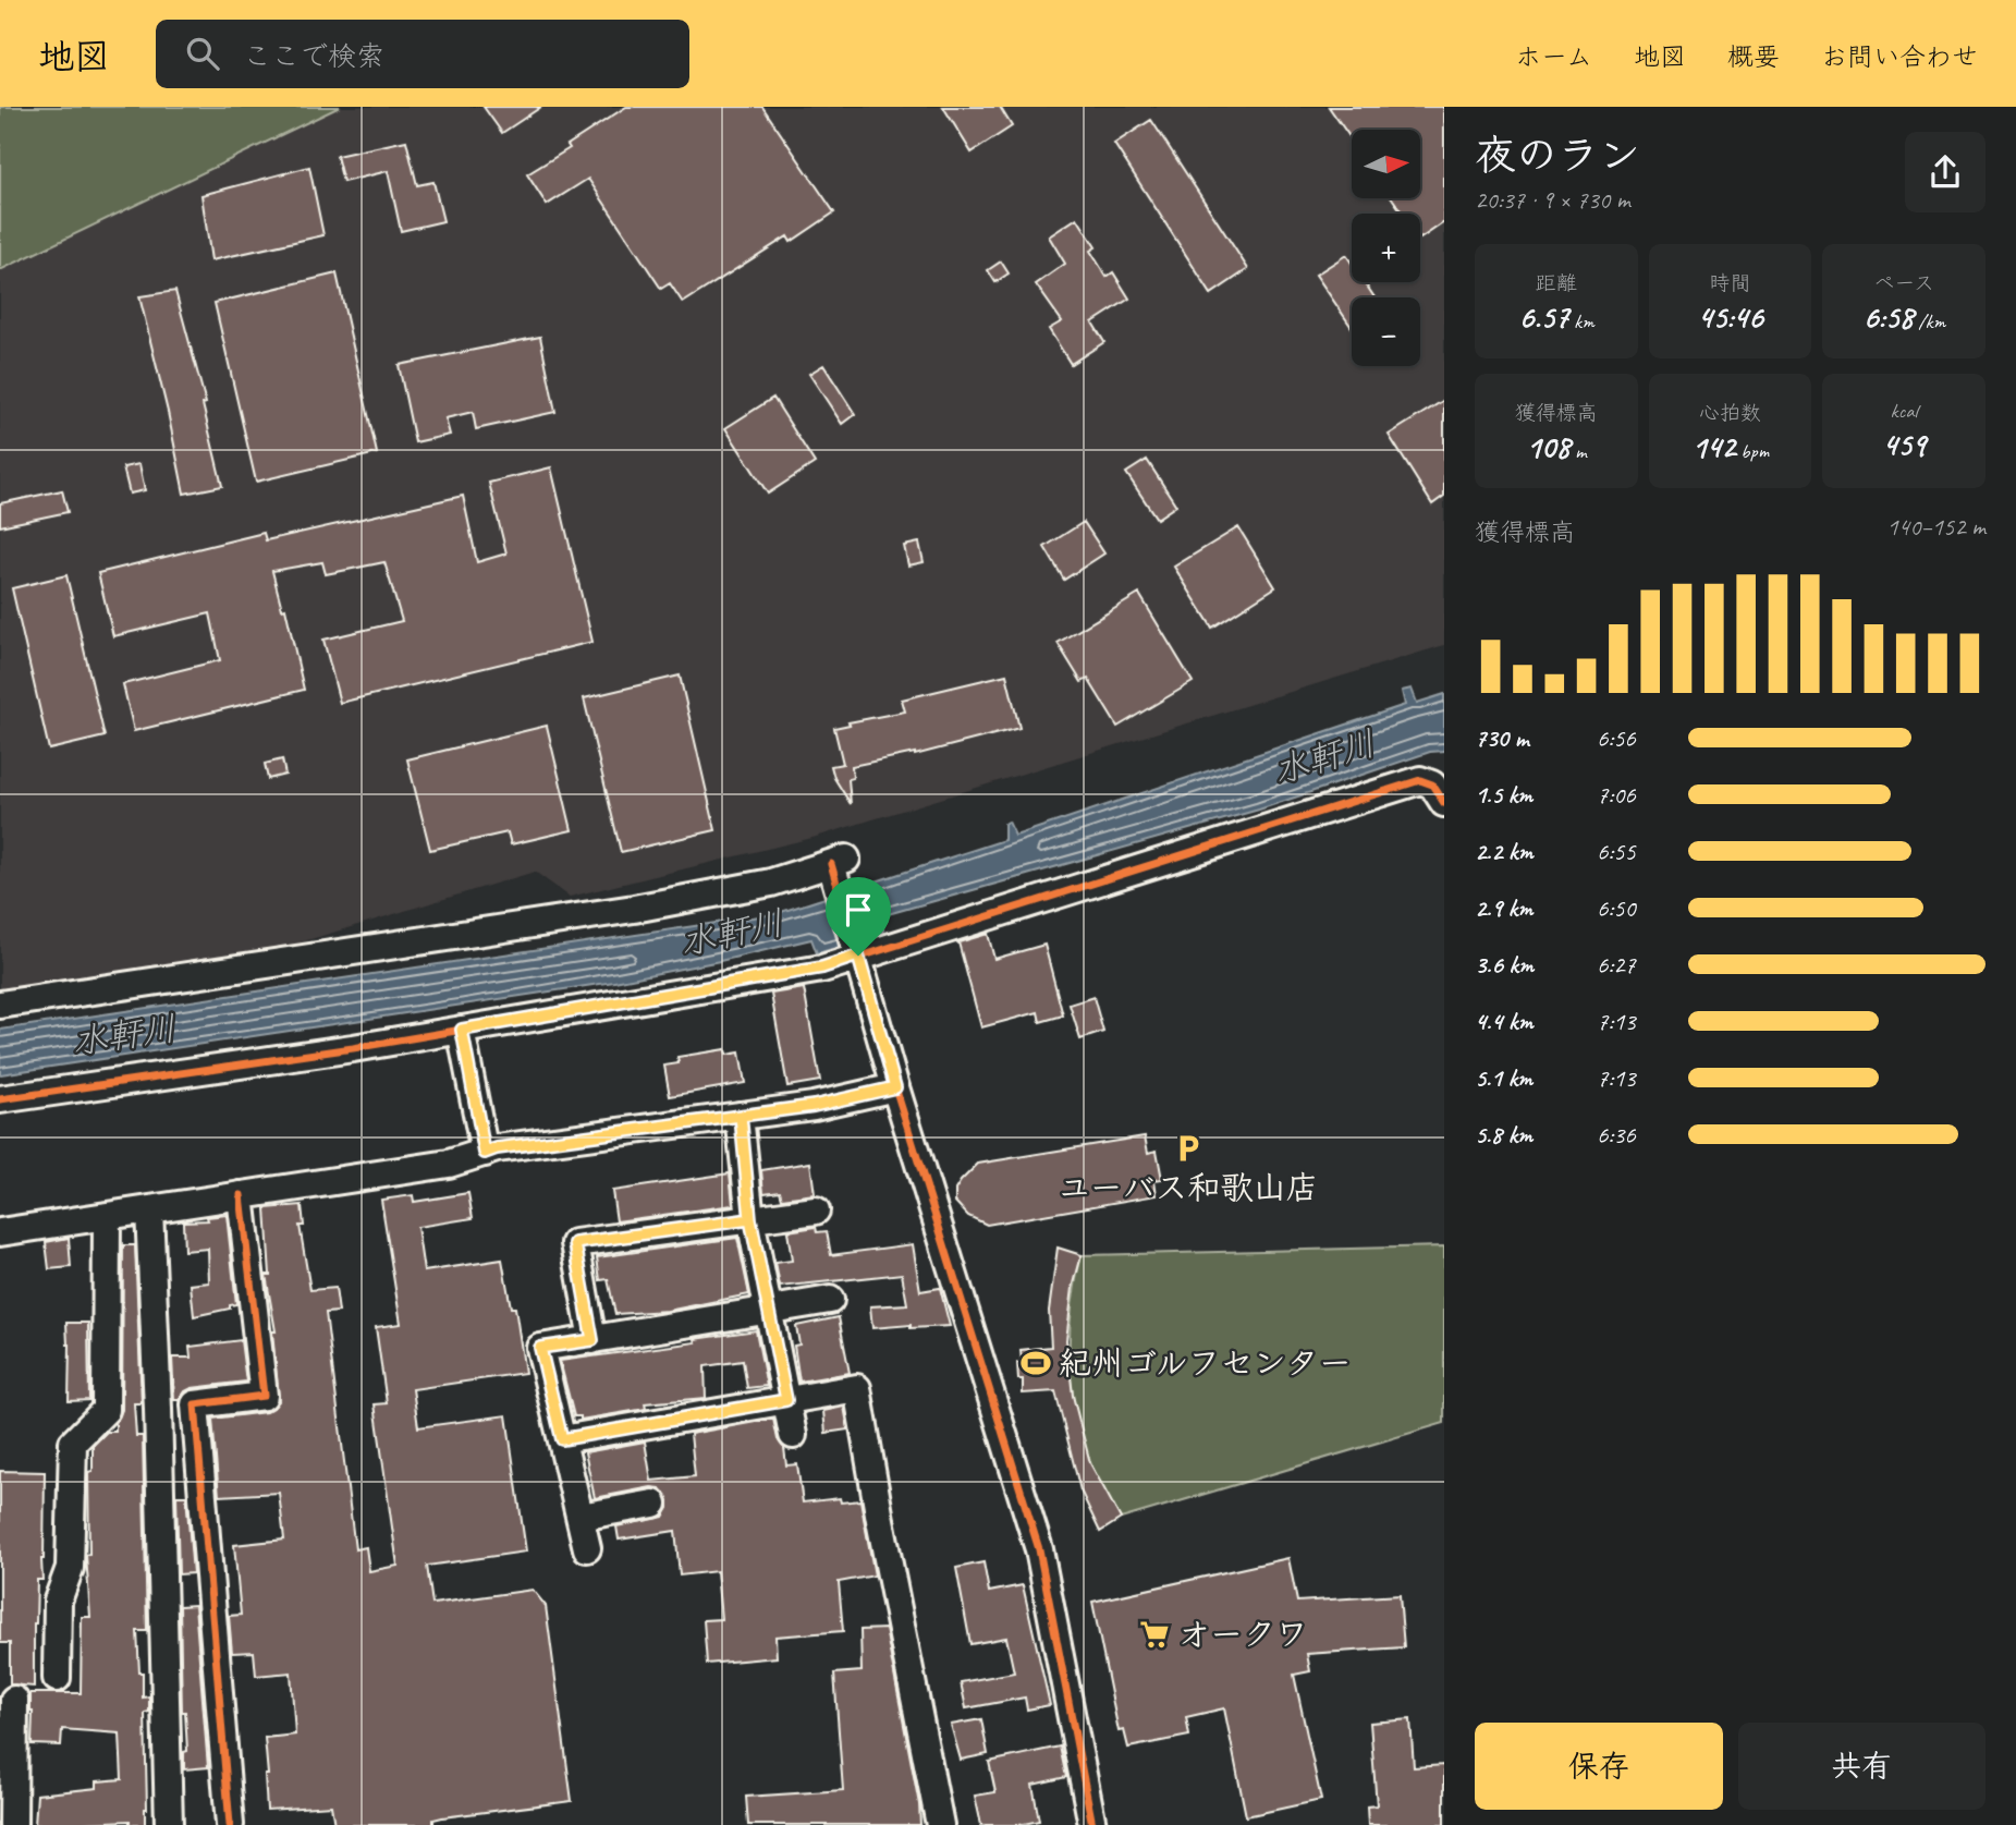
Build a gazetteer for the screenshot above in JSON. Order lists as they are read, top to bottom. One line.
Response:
{"water":["水軒川"],"places":{"parking":["ユーバス和歌山店"],"sports":["紀州ゴルフセンター"],"supermarket":["オークワ"]},"north":"right","page":{"header":"地図","search":"ここで検索","nav":["ホーム","地図","概要","お問い合わせ"],"heading":["夜のラン","20:37 · 9 × 730 m"],"map_buttons":["+","−"],"stats":[["距離","6.57 km"],["時間","45:46"],["ペース","6:58 /km"],["獲得標高","108 m"],["心拍数","142 bpm"],["kcal","459"]],"chart":["獲得標高","140–152 m"],"list":[{"name":"730 m","note":"6:56"},{"name":"1.5 km","note":"7:06"},{"name":"2.2 km","note":"6:55"},{"name":"2.9 km","note":"6:50"},{"name":"3.6 km","note":"6:27"},{"name":"4.4 km","note":"7:13"},{"name":"5.1 km","note":"7:13"},{"name":"5.8 km","note":"6:36"}],"buttons":["保存","共有"]}}
